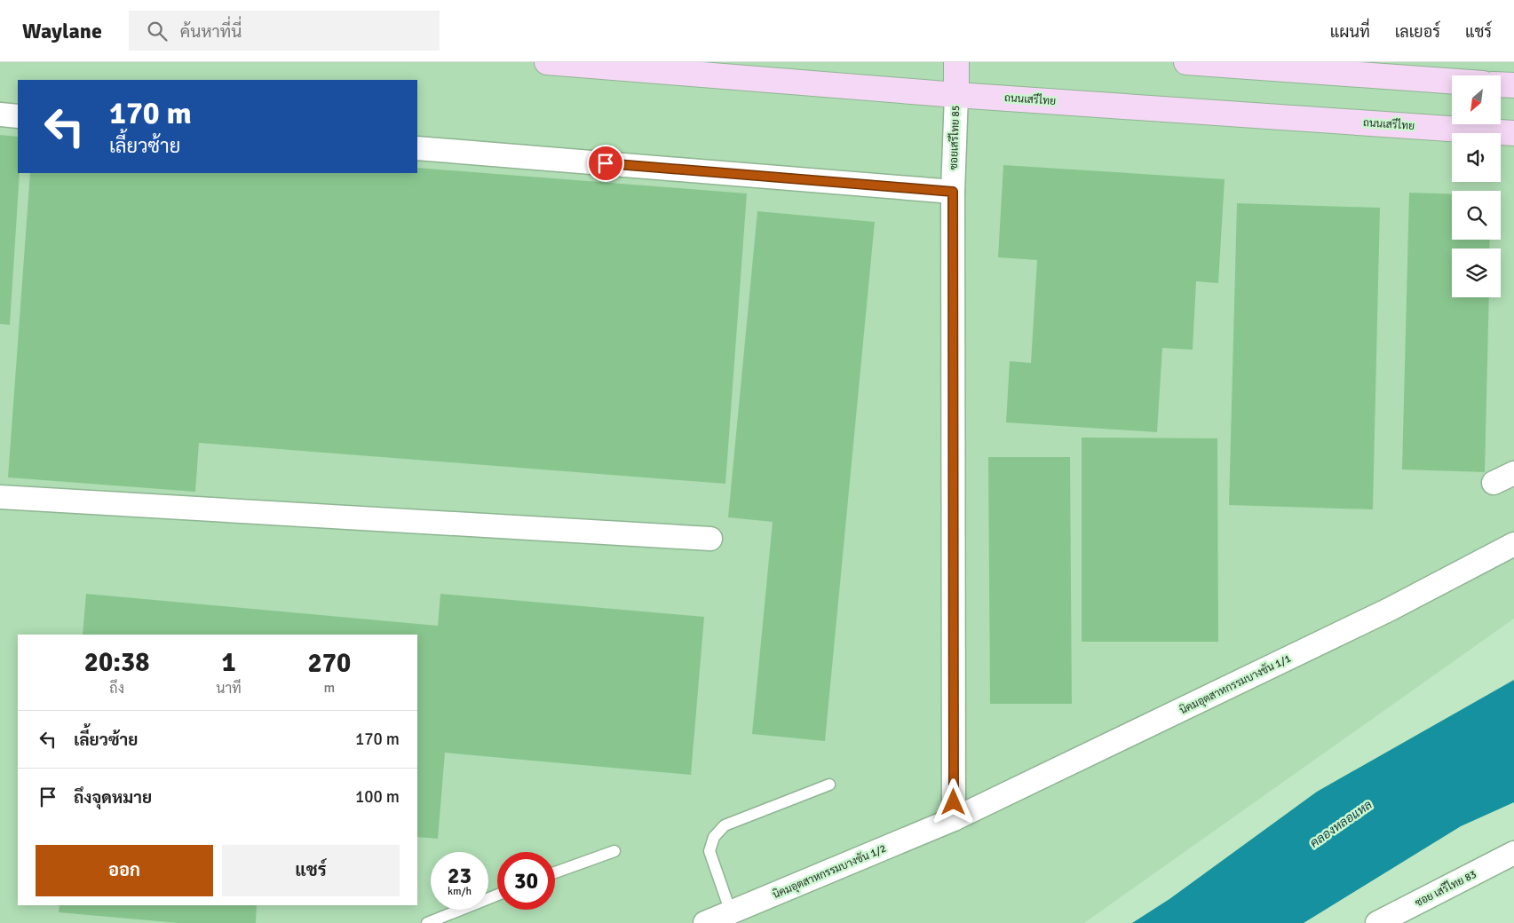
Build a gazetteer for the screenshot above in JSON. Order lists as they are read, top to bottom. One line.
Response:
{"streets":{"main road":["ถนนเสรีไทย"],"street":["ซอยเสรีไทย 85","นิคมอุตสาหกรรมบางชัน 1/1","นิคมอุตสาหกรรมบางชัน 1/2","ซอย เสรีไทย 83"]},"crossings":[["ถนนเสรีไทย","ซอยเสรีไทย 85"],["ซอยเสรีไทย 85","นิคมอุตสาหกรรมบางชัน 1/1"],["ซอยเสรีไทย 85","นิคมอุตสาหกรรมบางชัน 1/2"],["นิคมอุตสาหกรรมบางชัน 1/1","นิคมอุตสาหกรรมบางชัน 1/2"]],"water":["คลองหลอแหล"],"north":"bottom left","page":{"header":"Waylane","search":"ค้นหาที่นี่","nav":["แผนที่","เลเยอร์","แชร์"],"turn":["170 m","เลี้ยวซ้าย"],"eta":["20:38","ถึง","1","นาที","270","m"],"list":[{"name":"เลี้ยวซ้าย","value":"170 m"},{"name":"ถึงจุดหมาย","value":"100 m"}],"buttons":["ออก","แชร์"],"speed":"23 km/h","limit":"30"}}
